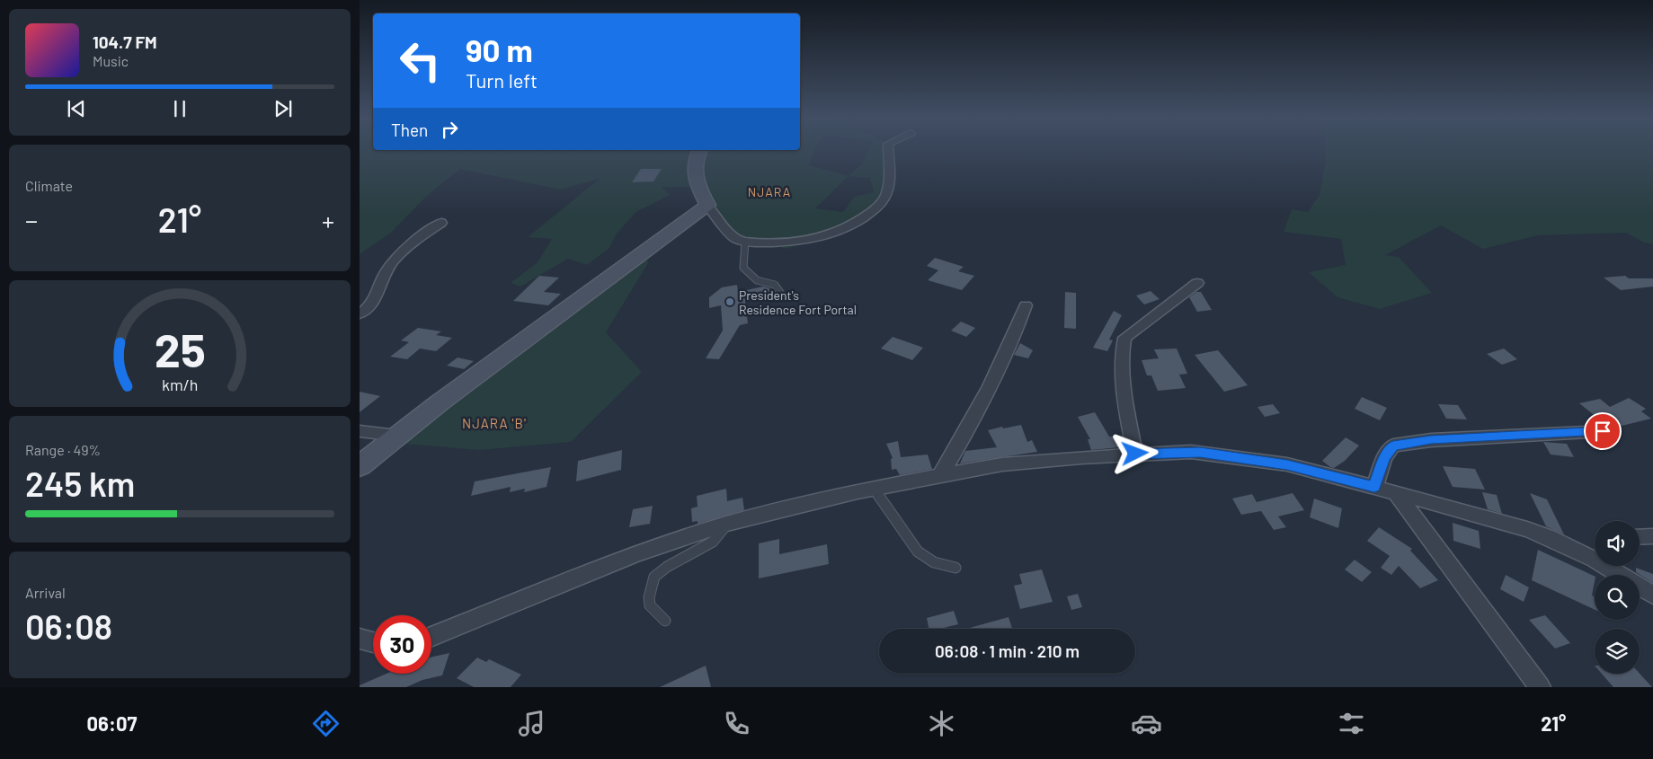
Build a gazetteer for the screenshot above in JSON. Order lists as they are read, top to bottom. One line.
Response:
{"districts":["NJARA","NJARA 'B'"],"places":["President's Residence Fort Portal"],"page":{"turn":["90 m","Turn left"],"song":["104.7 FM","Music"],"then":"Then","tile":["Climate",["Range · 49%","245 km"],["Arrival","06:08"]],"heat":["−","21°","+"],"limit":"30","trip":"06:08 · 1 min · 210 m","tabs":["06:07","21°"],"gauge":["25","km/h"]}}
